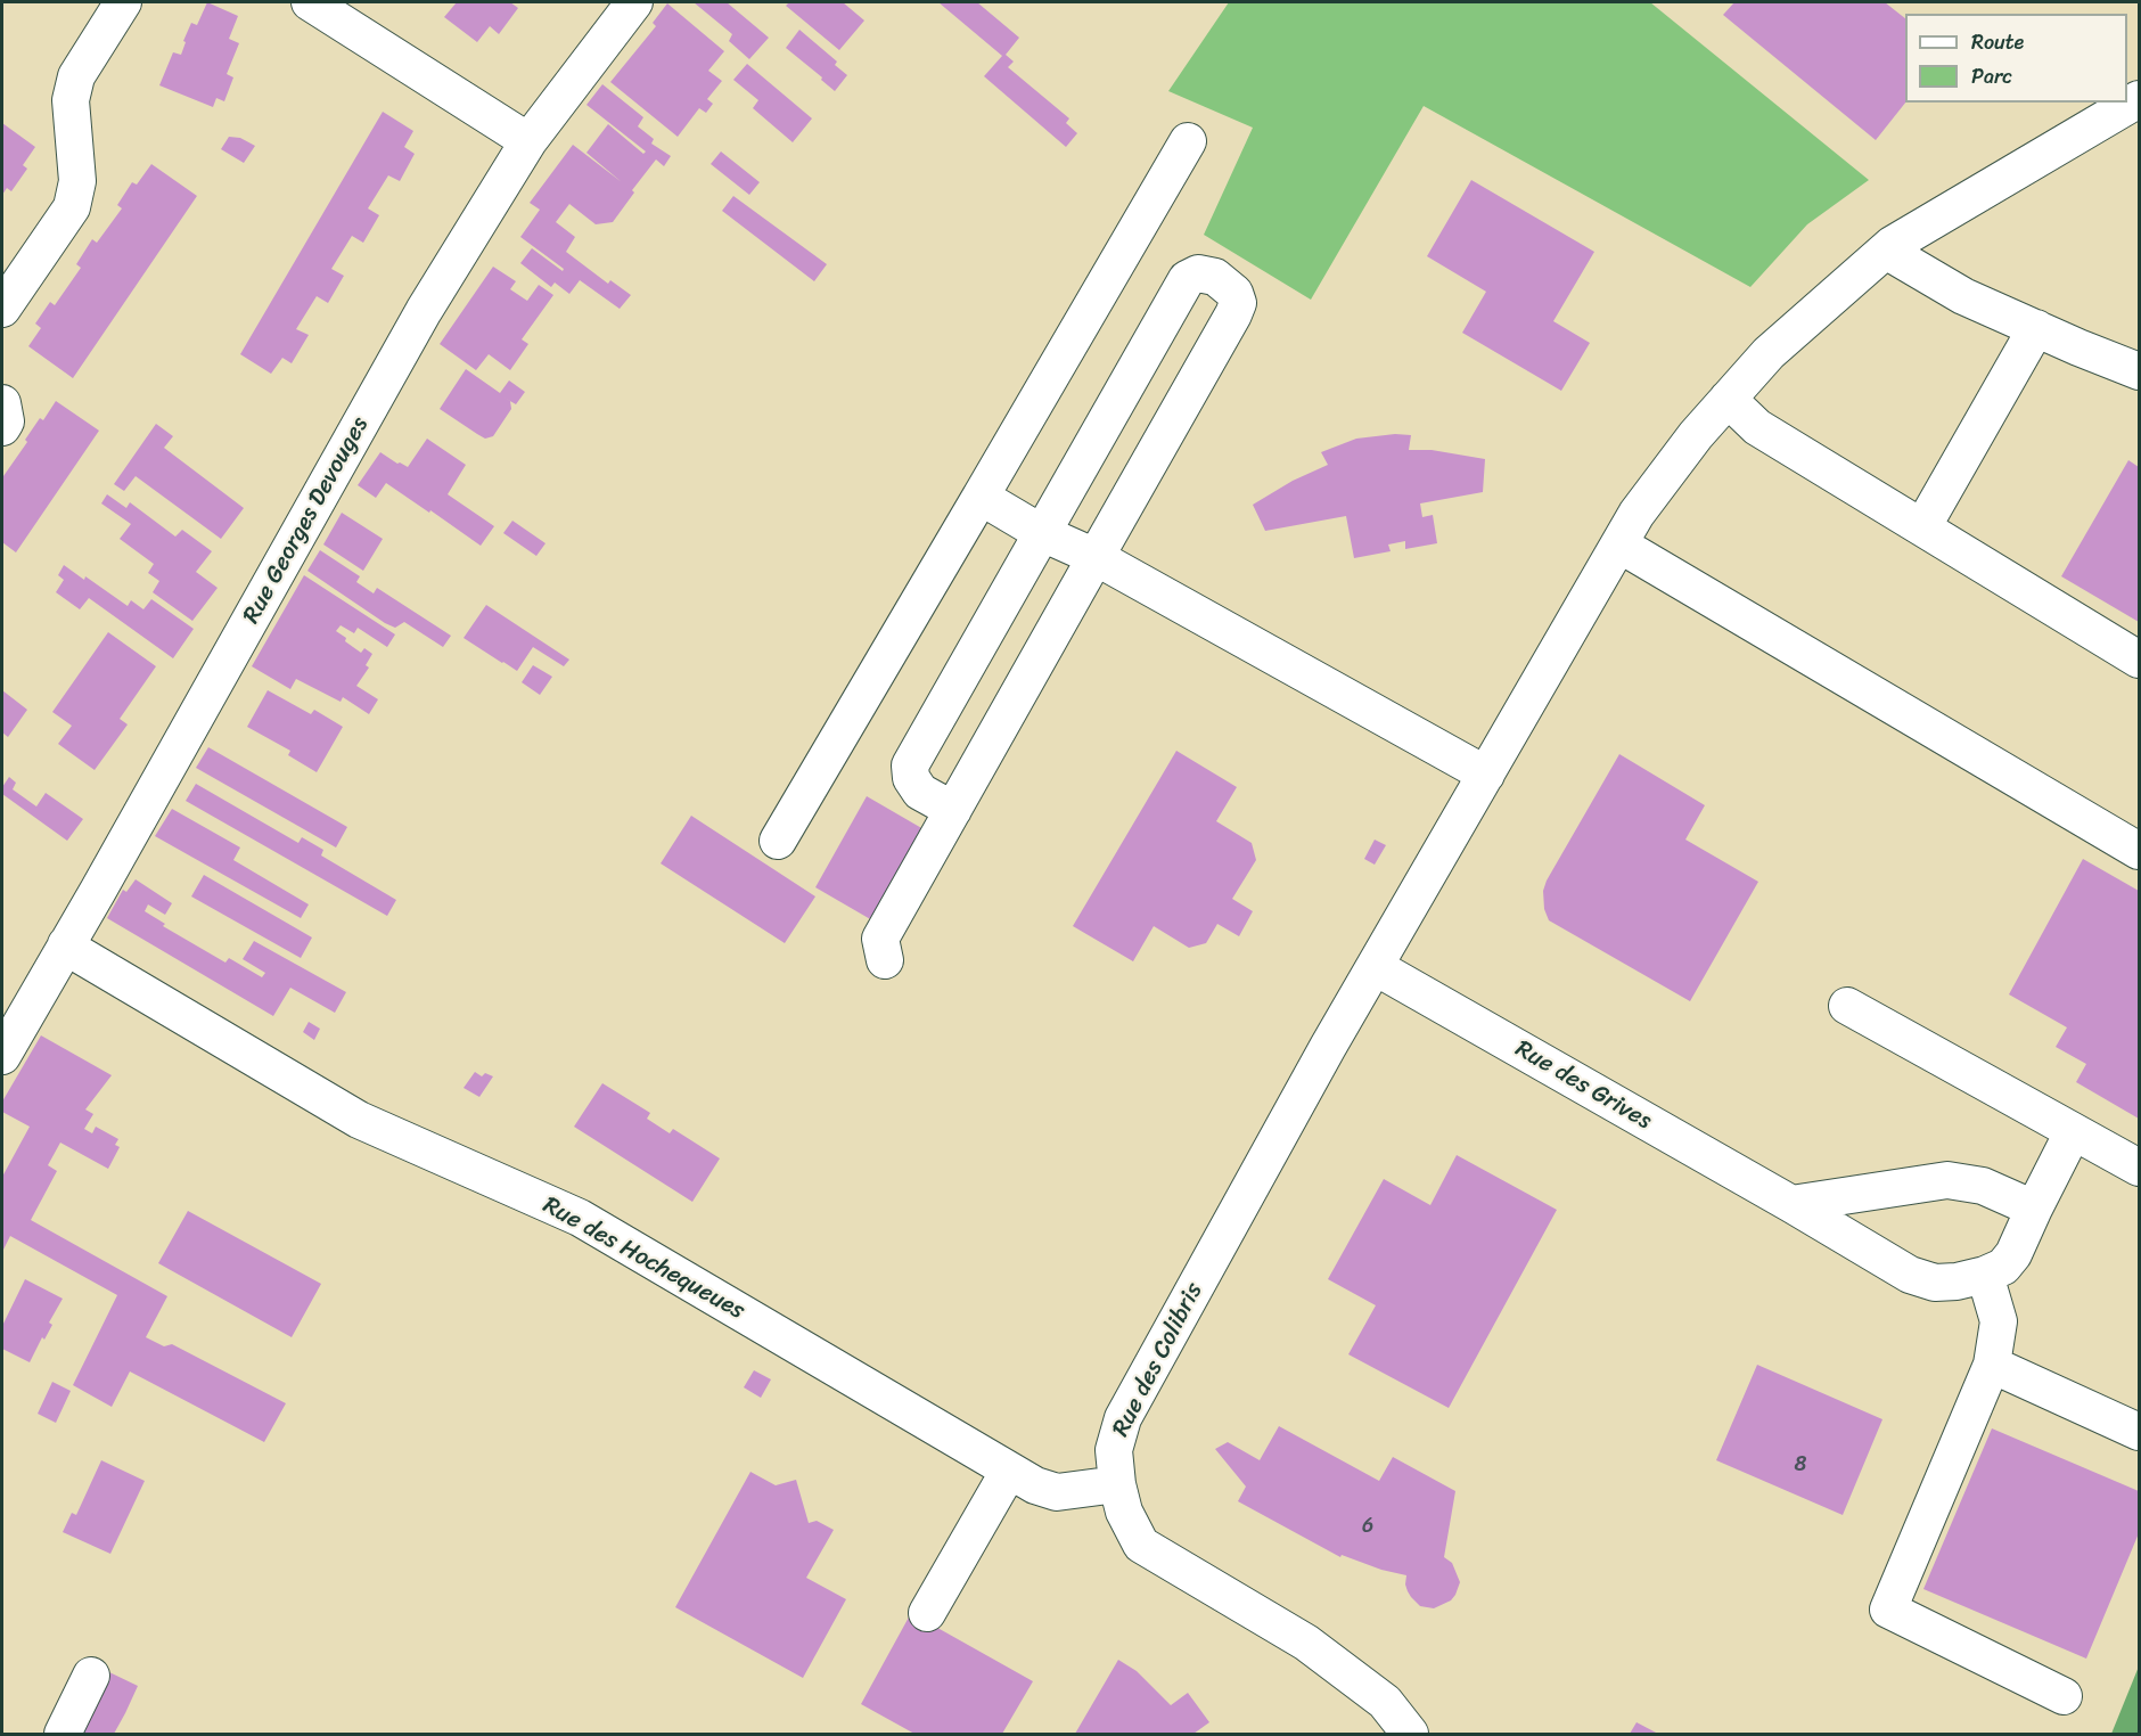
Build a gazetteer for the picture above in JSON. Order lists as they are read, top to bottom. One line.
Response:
{"streets":{"street":["Rue Georges Devouges","Rue des Grives","Rue des Hochequeues","Rue des Colibris"]},"crossings":[["Rue Georges Devouges","Rue des Hochequeues"],["Rue des Grives","Rue des Colibris"],["Rue des Hochequeues","Rue des Colibris"]],"house_numbers":["8","6"],"legend":["Route","Parc"]}
